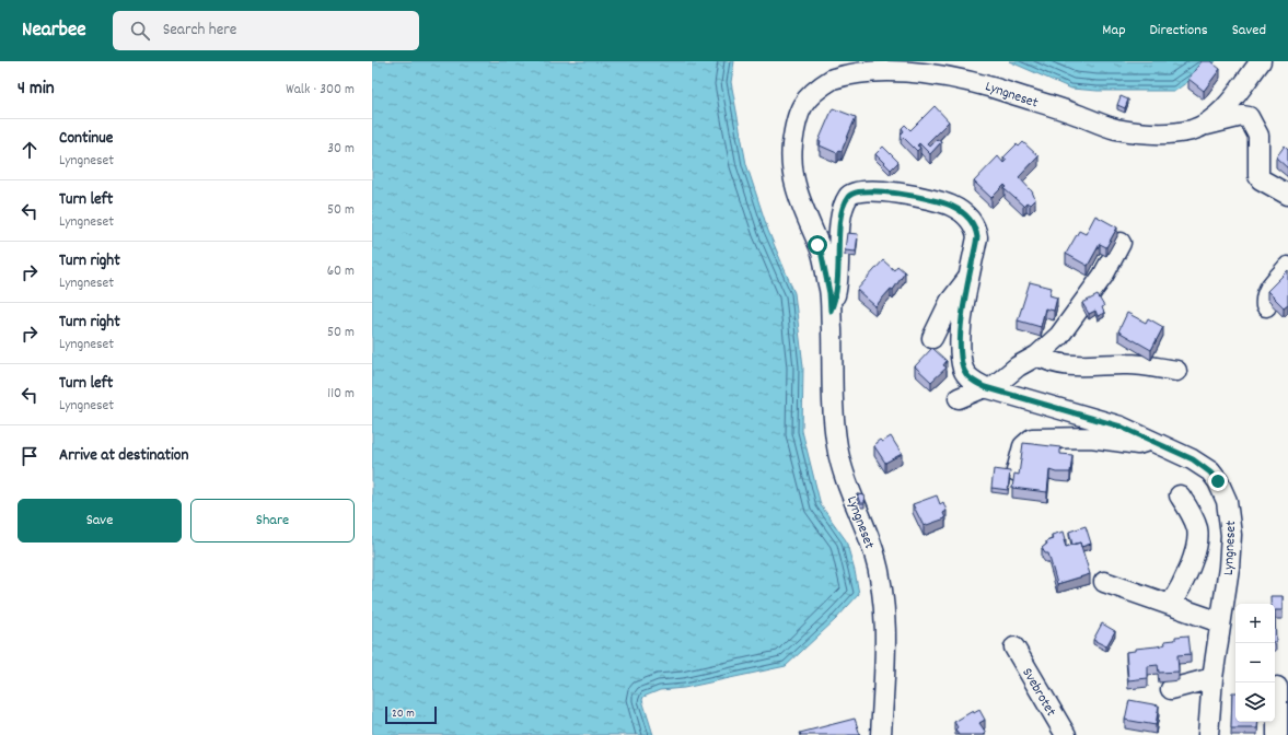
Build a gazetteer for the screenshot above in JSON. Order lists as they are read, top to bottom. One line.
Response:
{"streets":{"street":["Lyngneset","Svebrotet"]},"scale_bar":"20 m","page":{"header":"Nearbee","search":"Search here","nav":["Map","Directions","Saved"],"heading":["4 min","Walk · 300 m"],"list":[["Continue","Lyngneset","30 m"],["Turn left","Lyngneset","50 m"],["Turn right","Lyngneset","60 m"],["Turn right","Lyngneset","50 m"],["Turn left","Lyngneset","110 m"],"Arrive at destination"],"buttons":["Save","Share"],"map_buttons":["+","−"],"scale":"20 m"}}
